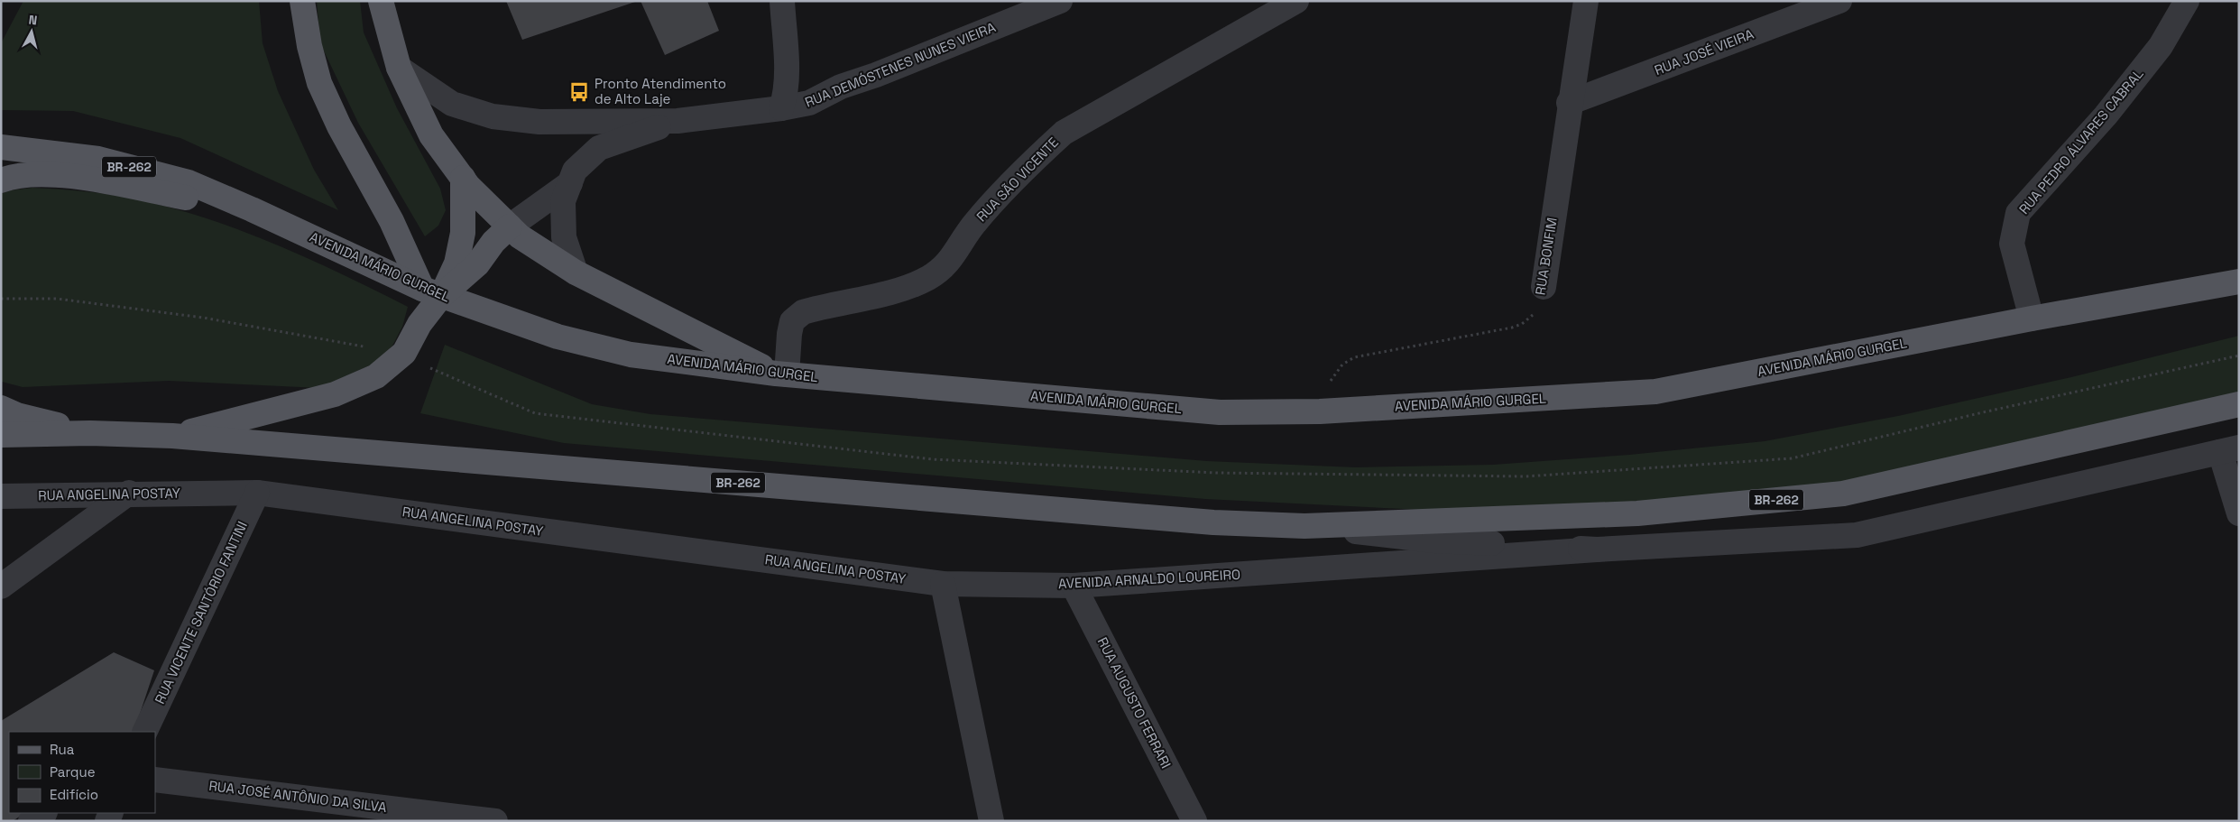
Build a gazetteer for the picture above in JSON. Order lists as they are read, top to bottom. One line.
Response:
{"streets":{"main road":["BR-262","AVENIDA MÁRIO GURGEL"],"street":["RUA JOSÉ VIEIRA","RUA DEMÓSTENES NUNES VIEIRA","RUA PEDRO ÁLVARES CABRAL","RUA SÃO VICENTE","RUA BONFIM","RUA ANGELINA POSTAY","AVENIDA ARNALDO LOUREIRO","RUA VICENTE SANTÓRIO FANTINI","RUA AUGUSTO FERRARI","RUA JOSÉ ANTÔNIO DA SILVA"]},"crossings":[["RUA JOSÉ VIEIRA","RUA BONFIM"],["RUA PEDRO ÁLVARES CABRAL","AVENIDA MÁRIO GURGEL"],["BR-262","AVENIDA ARNALDO LOUREIRO"],["RUA SÃO VICENTE","AVENIDA MÁRIO GURGEL"],["RUA BONFIM","AVENIDA MÁRIO GURGEL"],["RUA ANGELINA POSTAY","AVENIDA ARNALDO LOUREIRO"],["RUA ANGELINA POSTAY","RUA VICENTE SANTÓRIO FANTINI"],["AVENIDA ARNALDO LOUREIRO","RUA AUGUSTO FERRARI"]],"places":{"bus stop":["Pronto Atendimento de Alto Laje"]},"legend":["Rua","Parque","Edifício"],"north":"top"}
